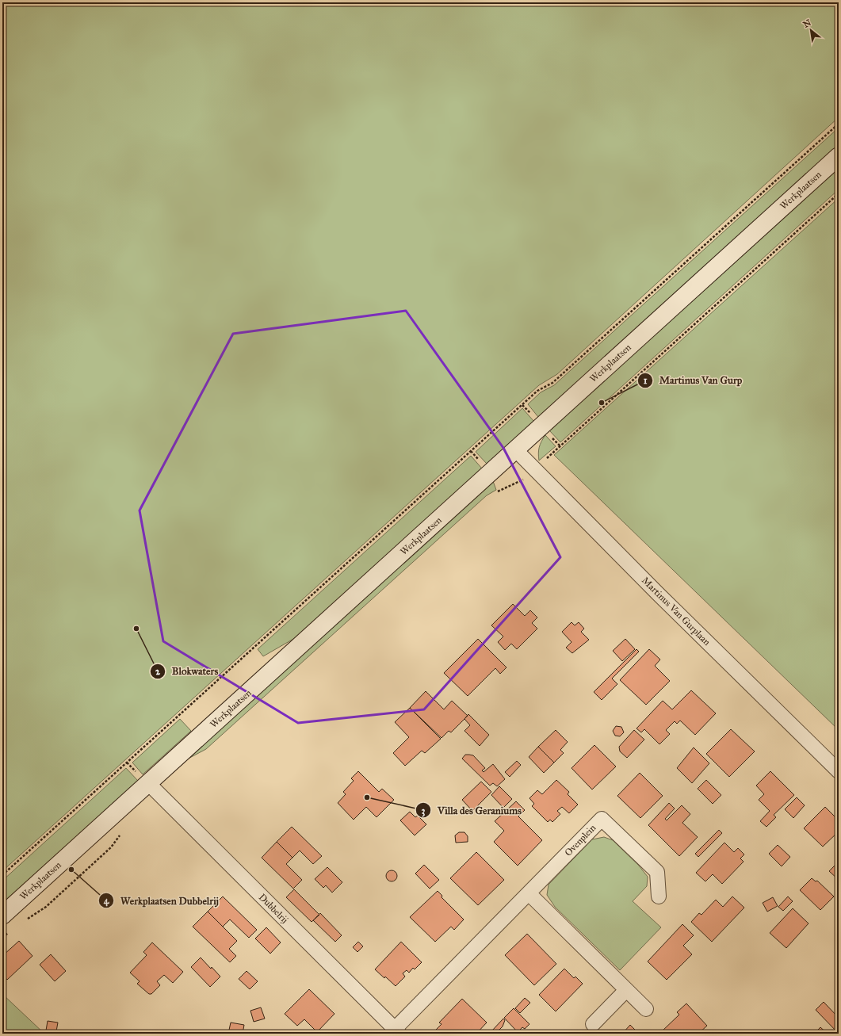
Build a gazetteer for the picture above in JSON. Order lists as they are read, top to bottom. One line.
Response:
{"streets":{"main road":["Werkplaatsen"],"street":["Martinus Van Gurplaan","Ovenplein","Dubbelrij"]},"crossings":[["Werkplaatsen","Martinus Van Gurplaan"],["Werkplaatsen","Dubbelrij"],["Ovenplein","Dubbelrij"]],"places":["Martinus Van Gurp","Blokwaters","Villa des Geraniums","Werkplaatsen Dubbelrij"],"north":"top left"}
